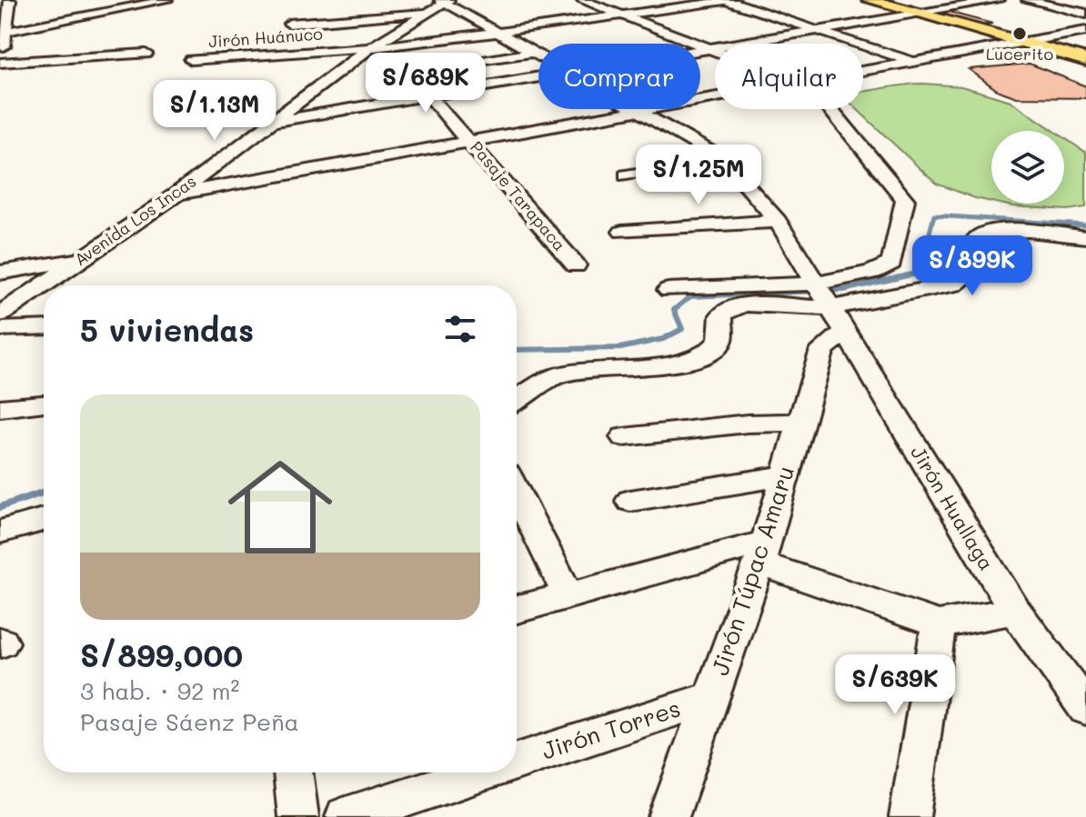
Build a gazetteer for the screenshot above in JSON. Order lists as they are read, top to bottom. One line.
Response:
{"streets":{"street":["Jirón Huánuco","Pasaje Tarapaca","Avenida Los Incas","Jirón Huallaga","Jirón Túpac Amaru","Jirón Torres"]},"crossings":[["Jirón Huánuco","Avenida Los Incas"],["Jirón Huánuco","Jirón Huallaga"],["Avenida Los Incas","Jirón Huallaga"],["Jirón Huallaga","Jirón Túpac Amaru"],["Jirón Túpac Amaru","Jirón Torres"]],"places":["Lucerito"],"page":{"chip":["Comprar","Alquilar"],"price":["S/689K","S/1.13M","S/1.25M","S/899K","S/639K"],"heading":"5 viviendas","list":[{"name":"S/899,000","note":"3 hab. · 92 m² · Pasaje Sáenz Peña"}]}}
